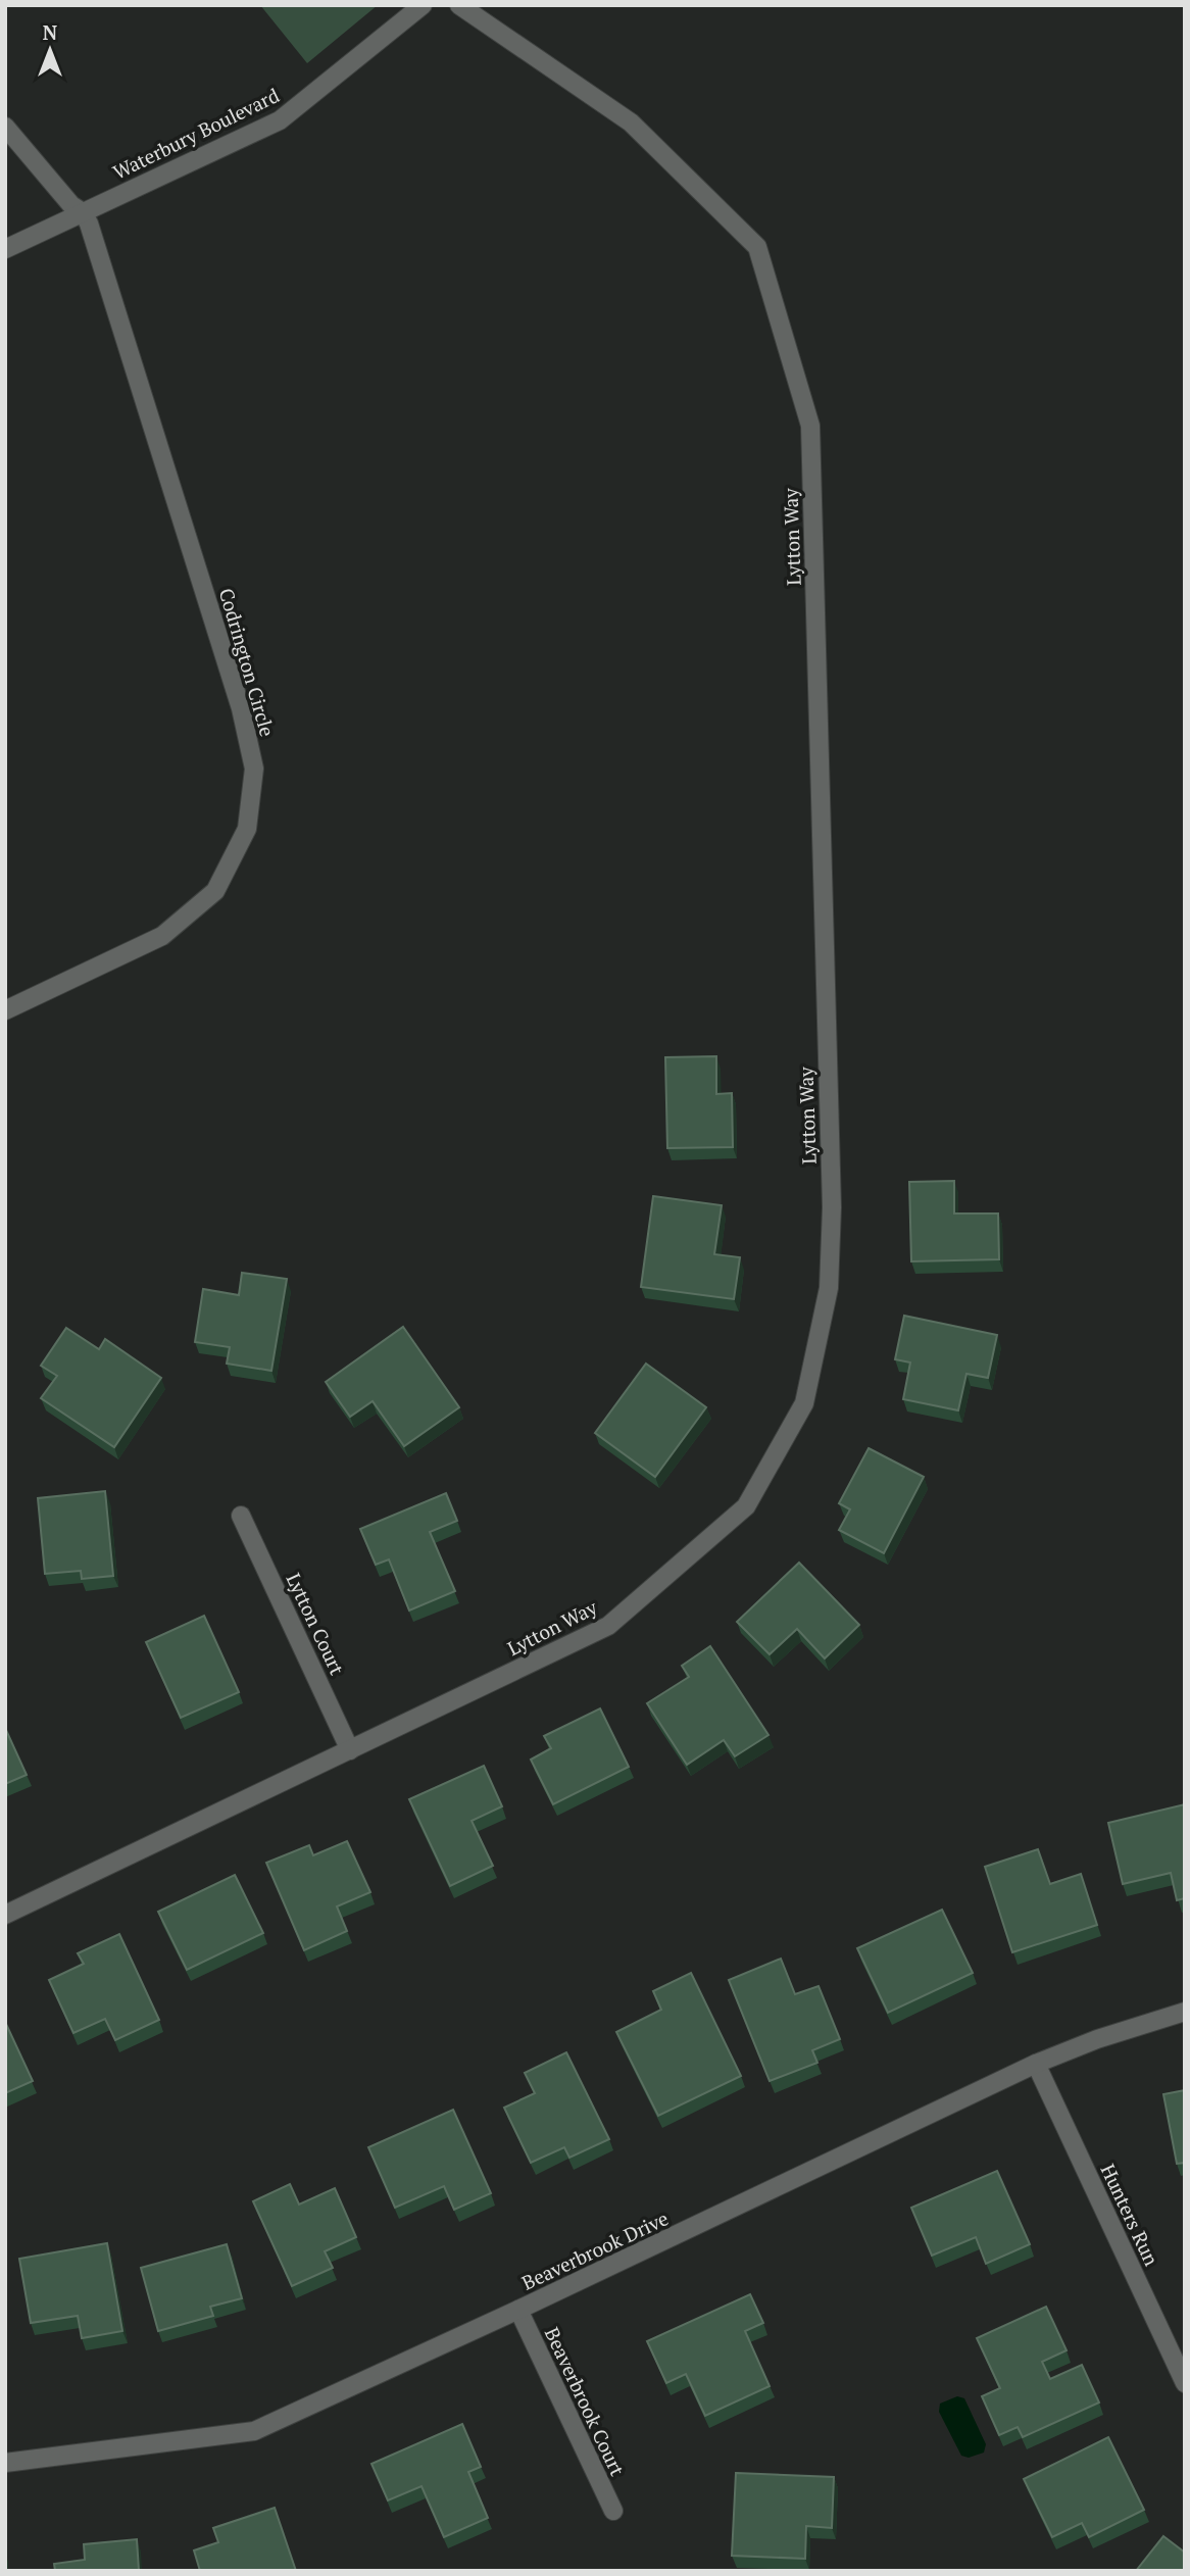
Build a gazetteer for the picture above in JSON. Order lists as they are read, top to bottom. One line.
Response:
{"streets":{"street":["Waterbury Boulevard","Lytton Way","Codrington Circle","Lytton Court","Hunters Run","Beaverbrook Drive","Beaverbrook Court"]},"crossings":[["Waterbury Boulevard","Codrington Circle"],["Lytton Way","Lytton Court"],["Hunters Run","Beaverbrook Drive"],["Beaverbrook Drive","Beaverbrook Court"]],"north":"top"}
